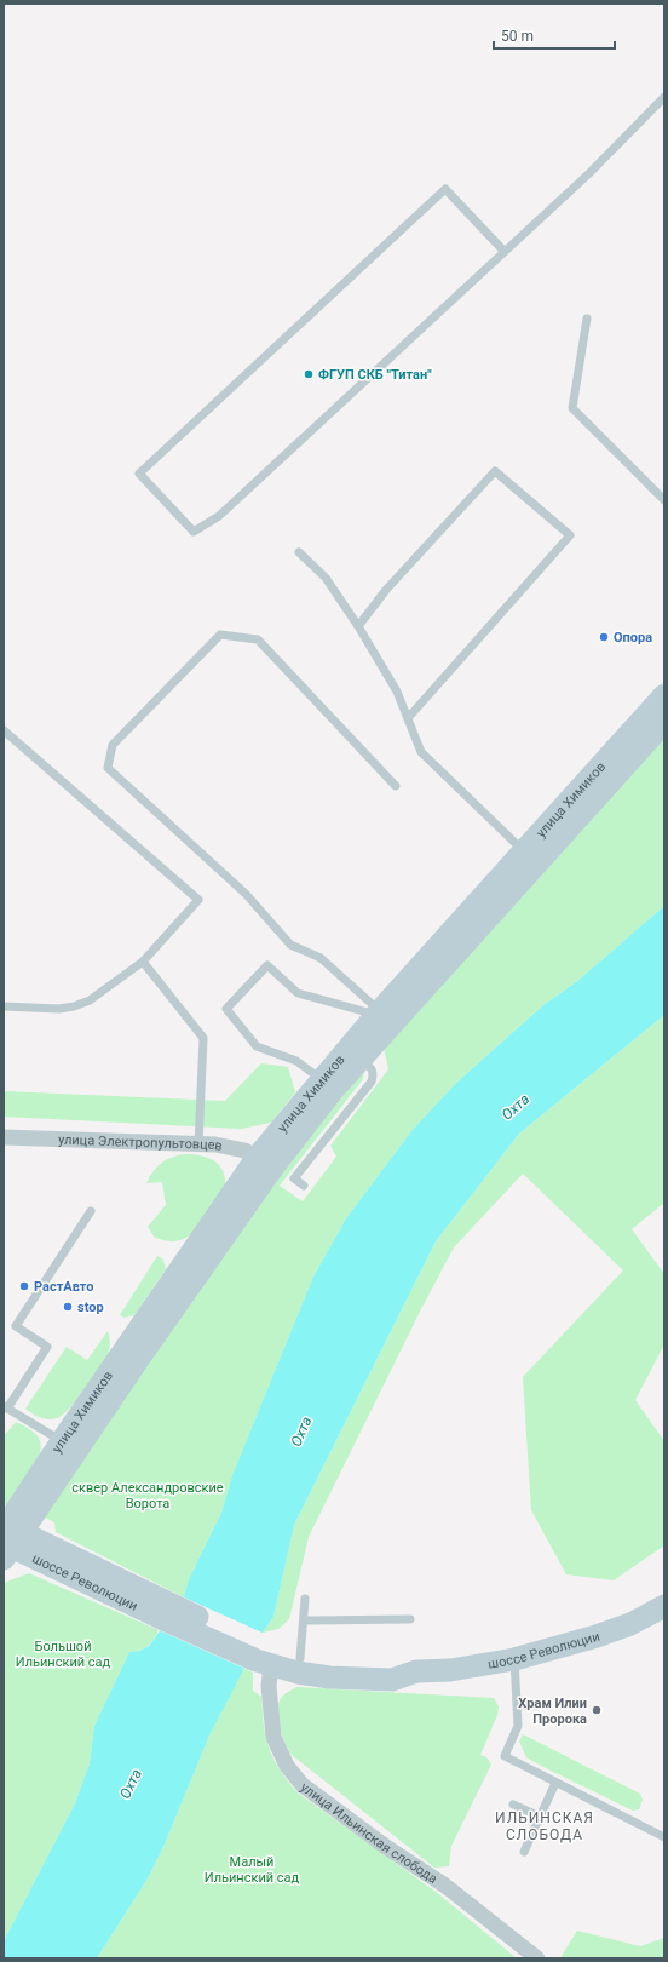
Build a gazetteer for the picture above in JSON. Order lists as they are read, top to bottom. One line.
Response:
{"streets":{"street":["улица Химиков","улица Электропультовцев","шоссе Революции","улица Ильинская слобода"]},"crossings":[["улица Химиков","улица Электропультовцев"],["улица Химиков","шоссе Революции"],["шоссе Революции","улица Ильинская слобода"]],"districts":["ИЛЬИНСКАЯ СЛОБОДА"],"water":["Охта"],"parks":["сквер Александровские Ворота","Большой Ильинский сад","Малый Ильинский сад"],"places":["ФГУП СКБ \"Титан\"","Опора","РастАвто","stop","Храм Илии Пророка"],"scale_bar":"50 m"}
